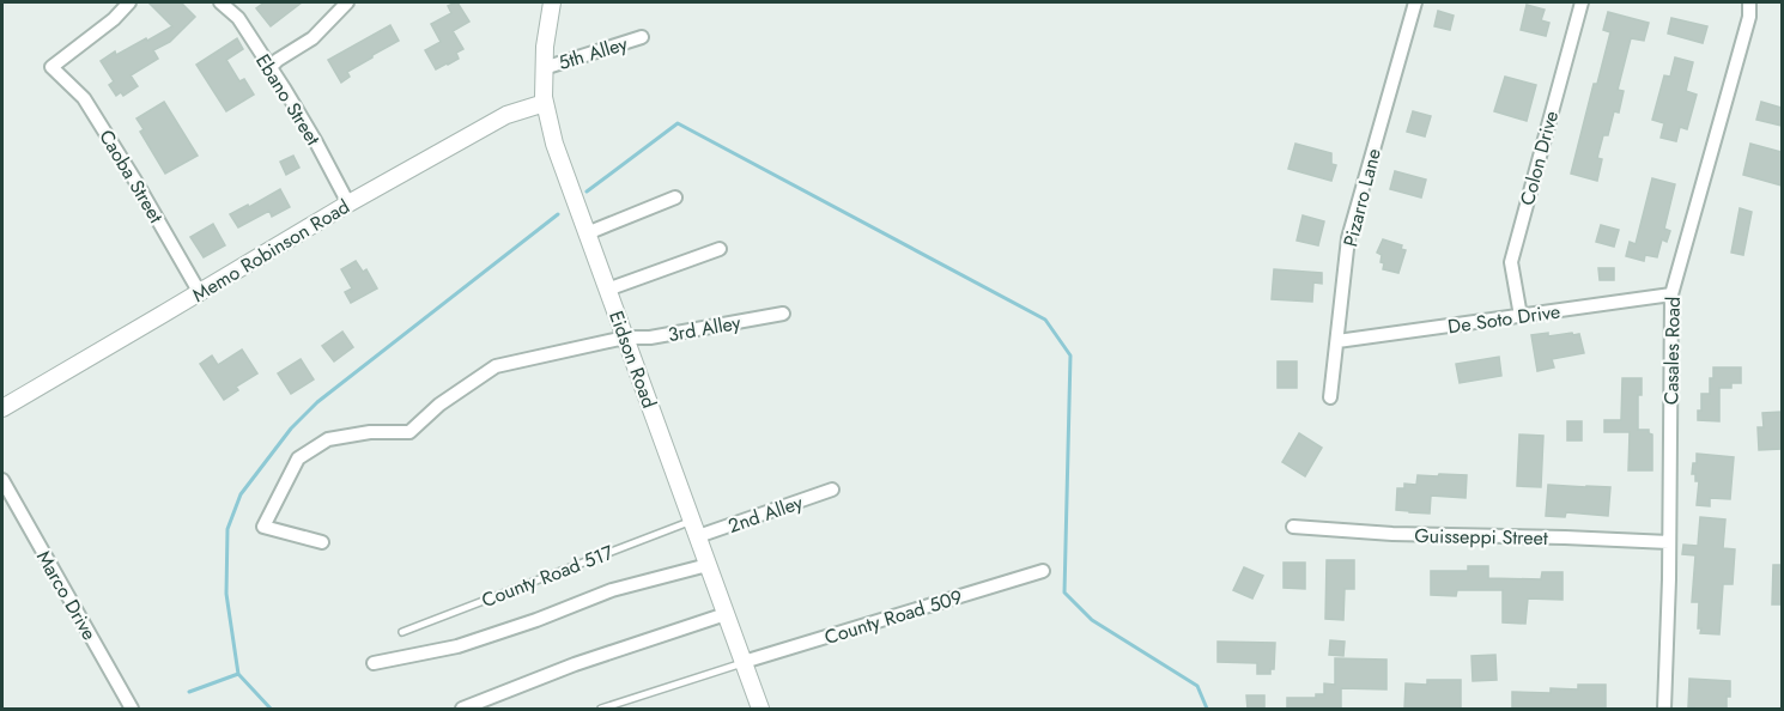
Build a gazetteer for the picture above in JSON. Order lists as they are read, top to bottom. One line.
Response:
{"streets":{"street":["5th Alley","Ebano Street","Colon Drive","Caoba Street","Pizarro Lane","Memo Robinson Road","De Soto Drive","3rd Alley","Casales Road","Eidson Road","2nd Alley","Guisseppi Street","Marco Drive","County Road 509"],"lane":["County Road 517"]},"crossings":[["5th Alley","Eidson Road"],["Ebano Street","Memo Robinson Road"],["Colon Drive","De Soto Drive"],["Caoba Street","Memo Robinson Road"],["Pizarro Lane","De Soto Drive"],["Memo Robinson Road","Eidson Road"],["De Soto Drive","Casales Road"],["3rd Alley","Eidson Road"],["Casales Road","Guisseppi Street"],["Eidson Road","2nd Alley"],["Eidson Road","County Road 517"],["Eidson Road","County Road 509"],["2nd Alley","County Road 517"]]}
